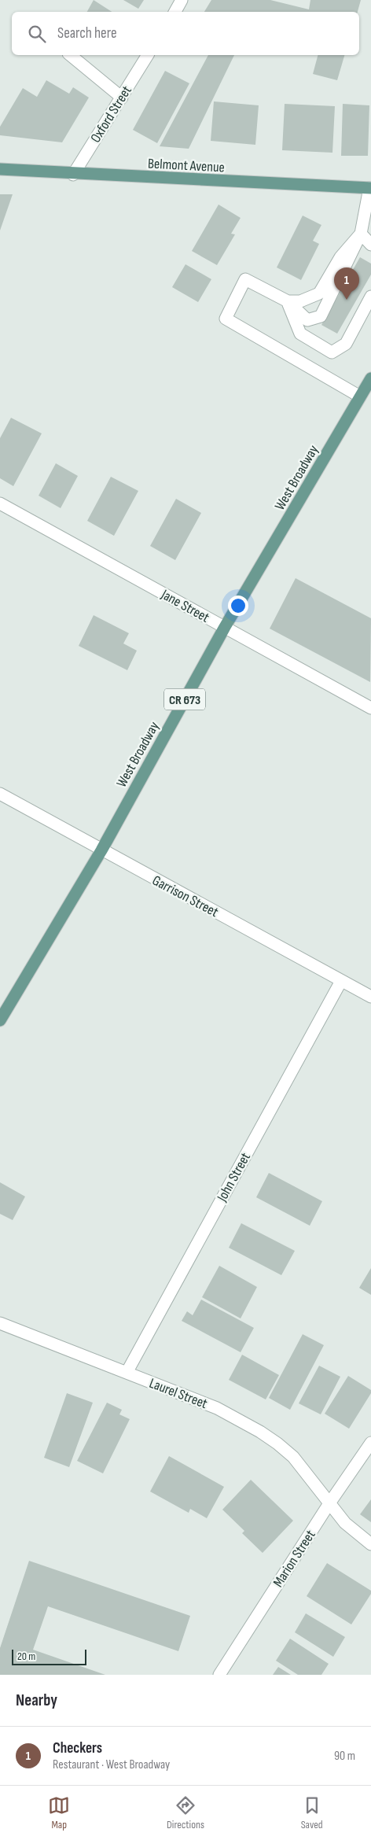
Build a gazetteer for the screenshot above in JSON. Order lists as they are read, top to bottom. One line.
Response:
{"streets":{"main road":["Belmont Avenue","West Broadway","CR 673"],"street":["Oxford Street","Jane Street","Garrison Street","John Street","Laurel Street","Marion Street"]},"crossings":[["Oxford Street","Belmont Avenue"],["West Broadway","Jane Street"],["West Broadway","Garrison Street"],["Garrison Street","John Street"],["John Street","Laurel Street"],["Laurel Street","Marion Street"]],"scale_bar":"20 m","page":{"search":"Search here","pins":"1","scale":"20 m","heading":"Nearby","list":[{"mark":"1","name":"Checkers","note":"Restaurant · West Broadway","value":"90 m"}],"nav":["Map","Directions","Saved"]}}
